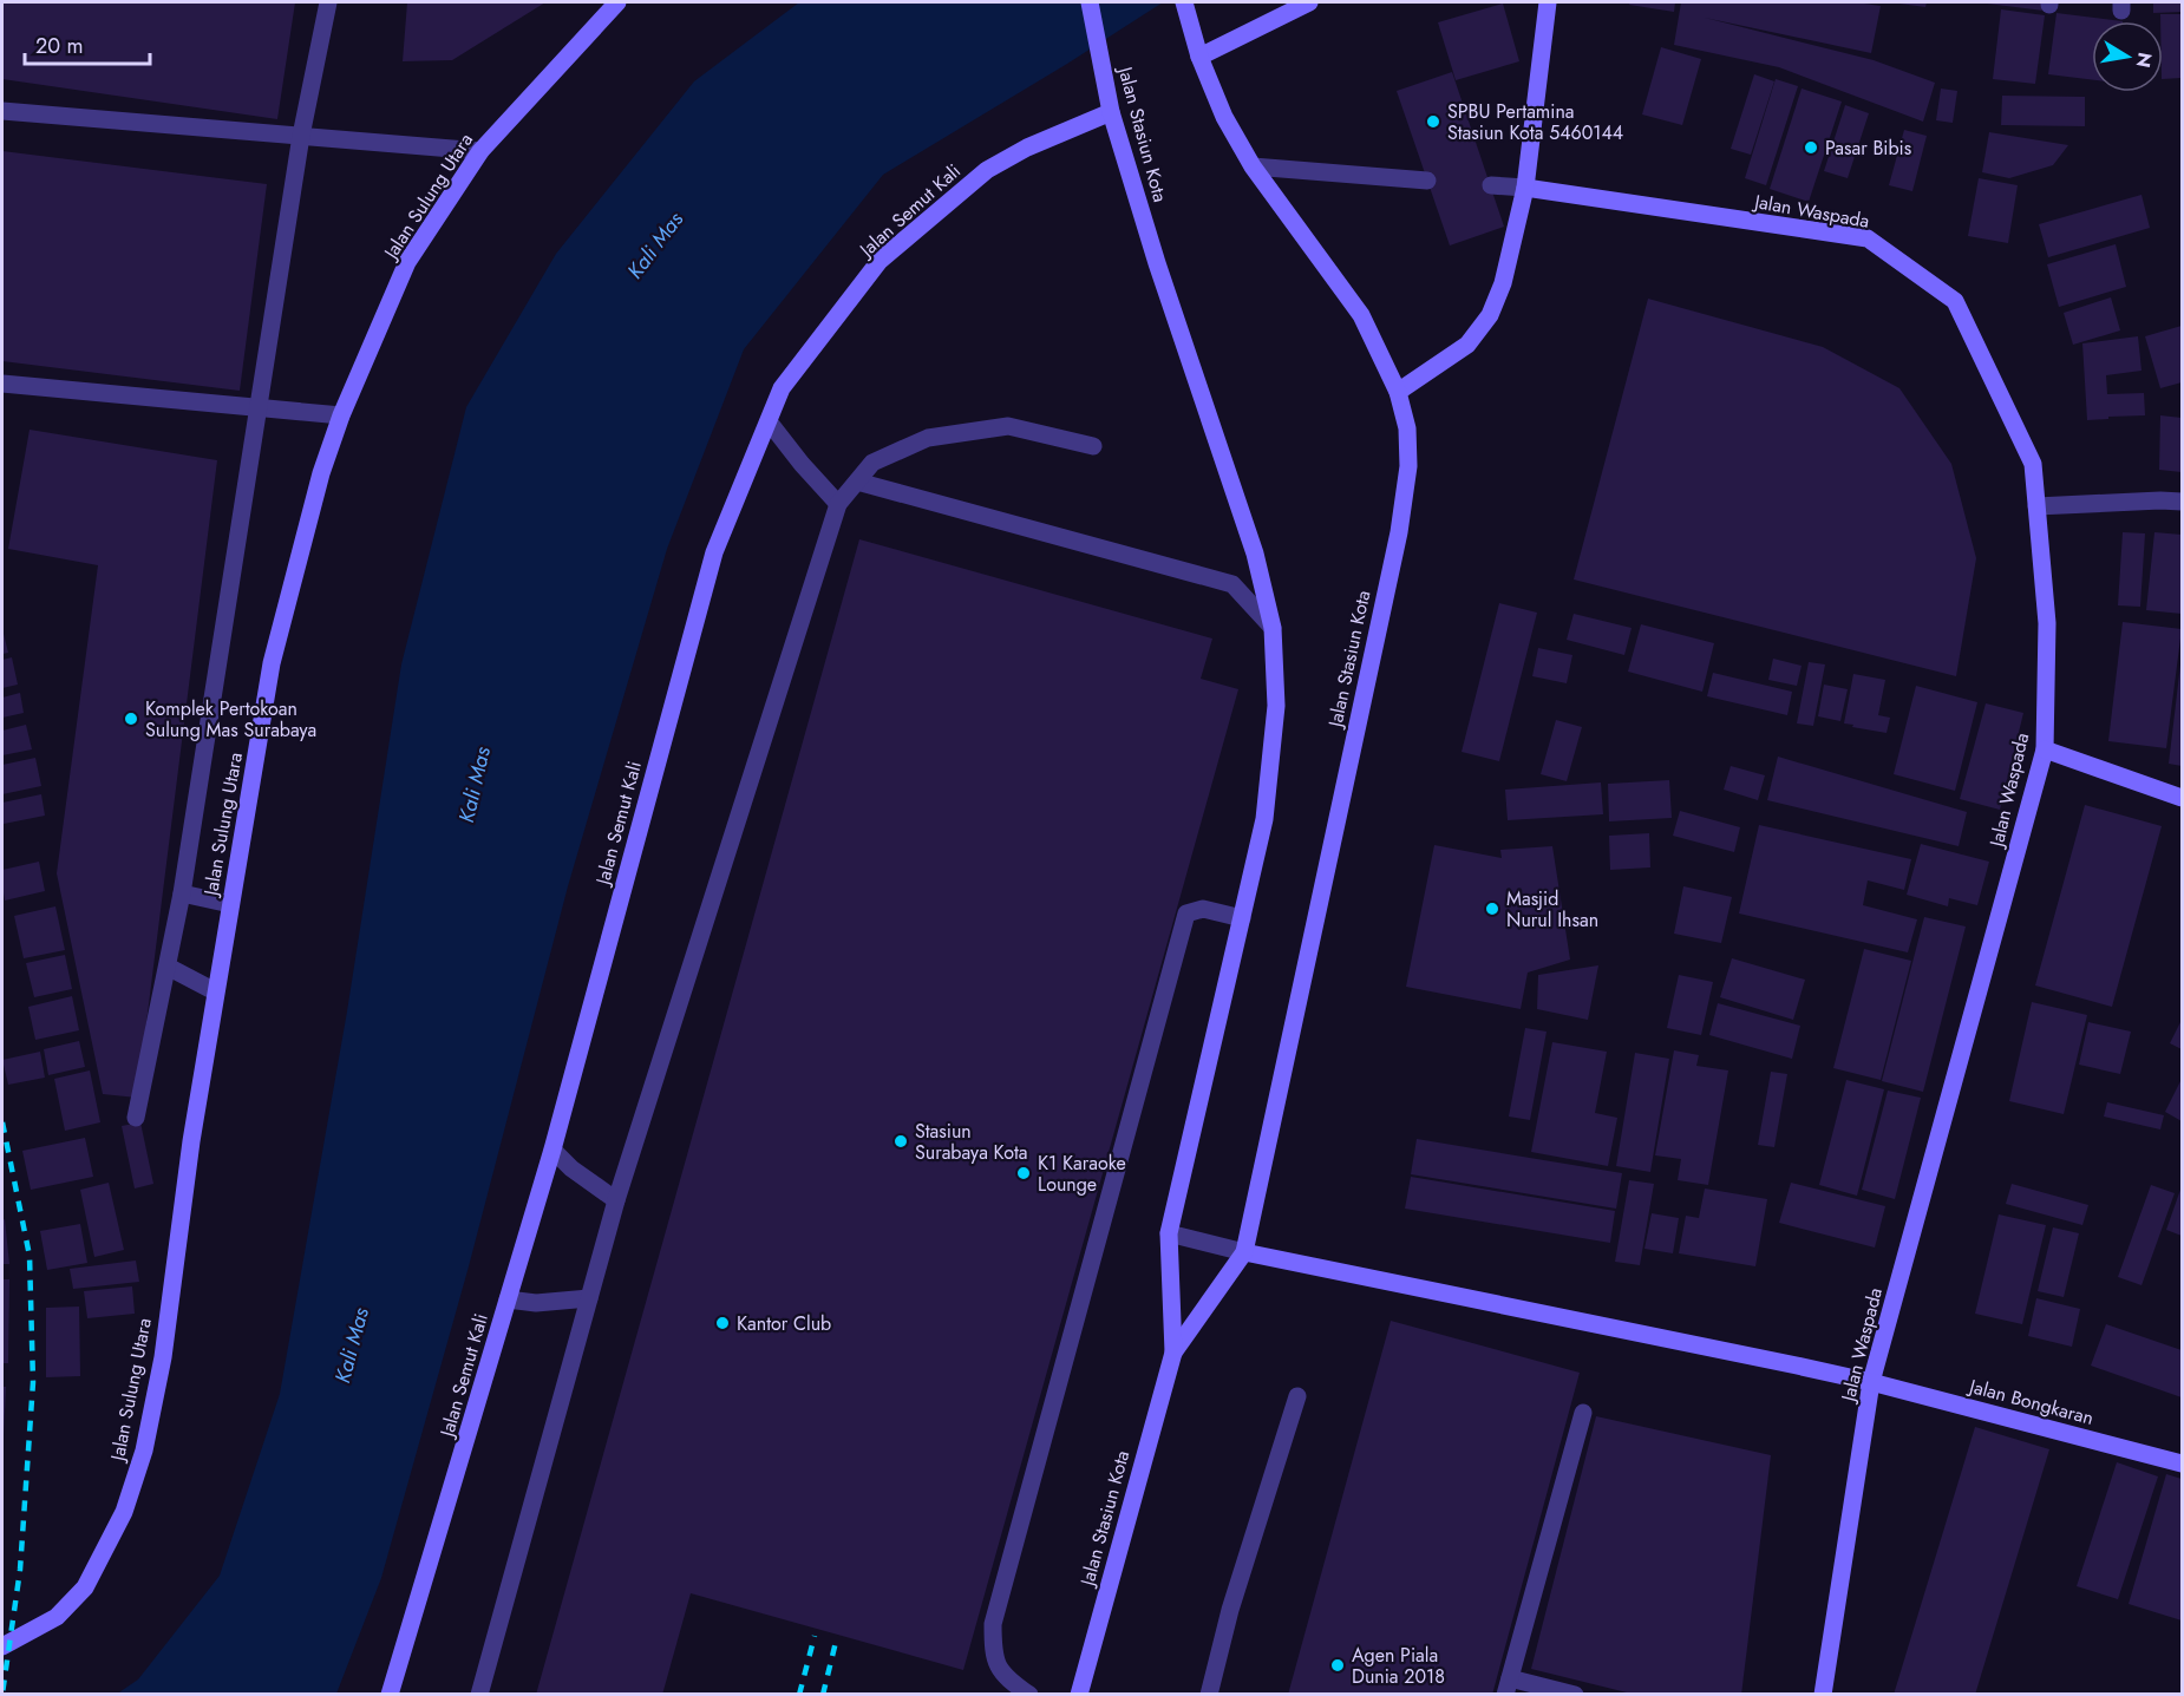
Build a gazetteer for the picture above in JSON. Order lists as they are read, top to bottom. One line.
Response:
{"streets":{"street":["Jalan Stasiun Kota","Jalan Sulung Utara","Jalan Semut Kali","Jalan Waspada","Jalan Bongkaran"]},"crossings":[["Jalan Stasiun Kota","Jalan Semut Kali"],["Jalan Stasiun Kota","Jalan Bongkaran"],["Jalan Waspada","Jalan Bongkaran"]],"water":["Kali Mas"],"places":["SPBU Pertamina Stasiun Kota 5460144","Pasar Bibis","Komplek Pertokoan Sulung Mas Surabaya","Masjid Nurul Ihsan","Stasiun Surabaya Kota","K1 Karaoke Lounge","Kantor Club","Agen Piala Dunia 2018"],"scale_bar":"20 m","north":"right"}
